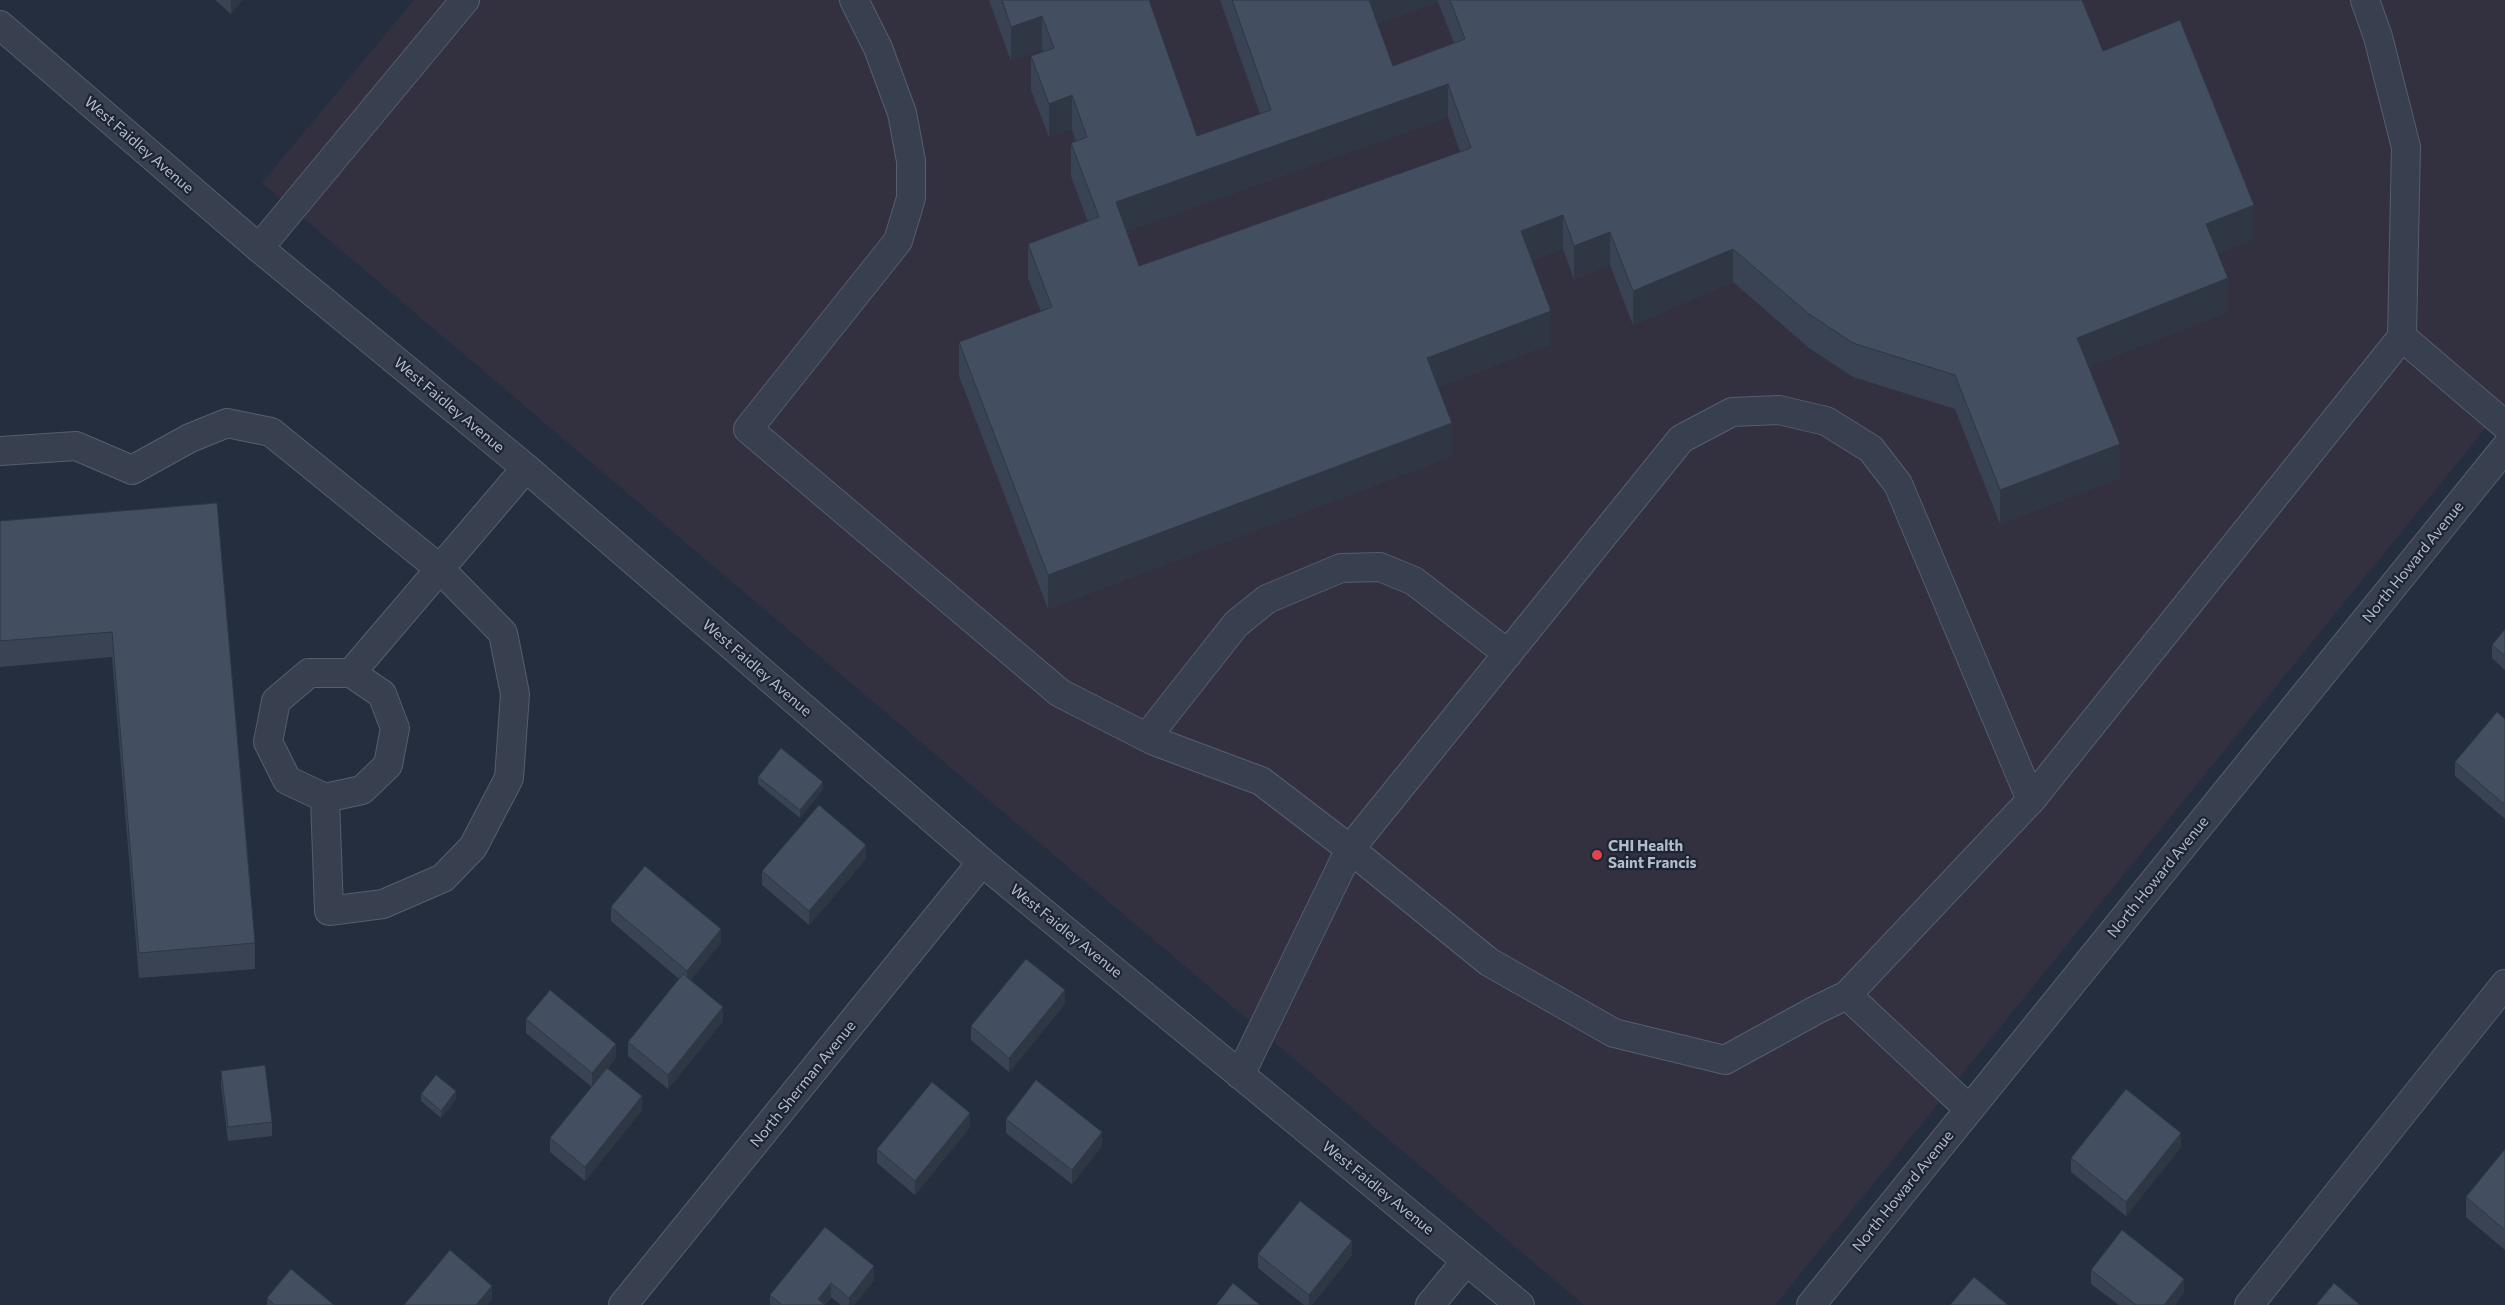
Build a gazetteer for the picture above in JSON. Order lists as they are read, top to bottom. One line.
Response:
{"streets":{"street":["West Faidley Avenue","North Howard Avenue","North Sherman Avenue"]},"crossings":[["West Faidley Avenue","North Sherman Avenue"]],"places":["CHI Health Saint Francis"]}
